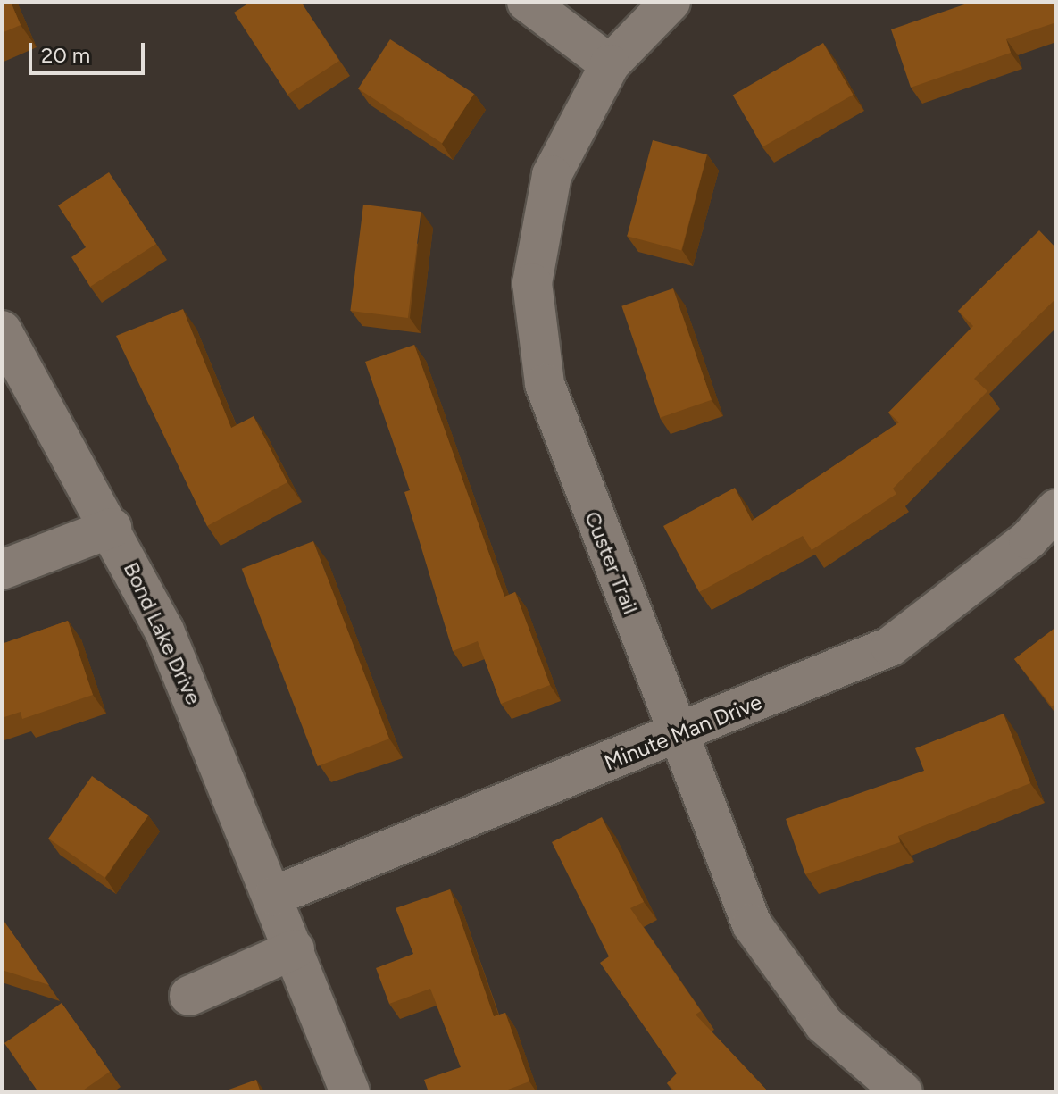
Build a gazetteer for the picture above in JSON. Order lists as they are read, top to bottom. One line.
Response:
{"streets":{"street":["Custer Trail","Bond Lake Drive","Minute Man Drive"]},"crossings":[["Custer Trail","Minute Man Drive"],["Bond Lake Drive","Minute Man Drive"]],"scale_bar":"20 m"}
